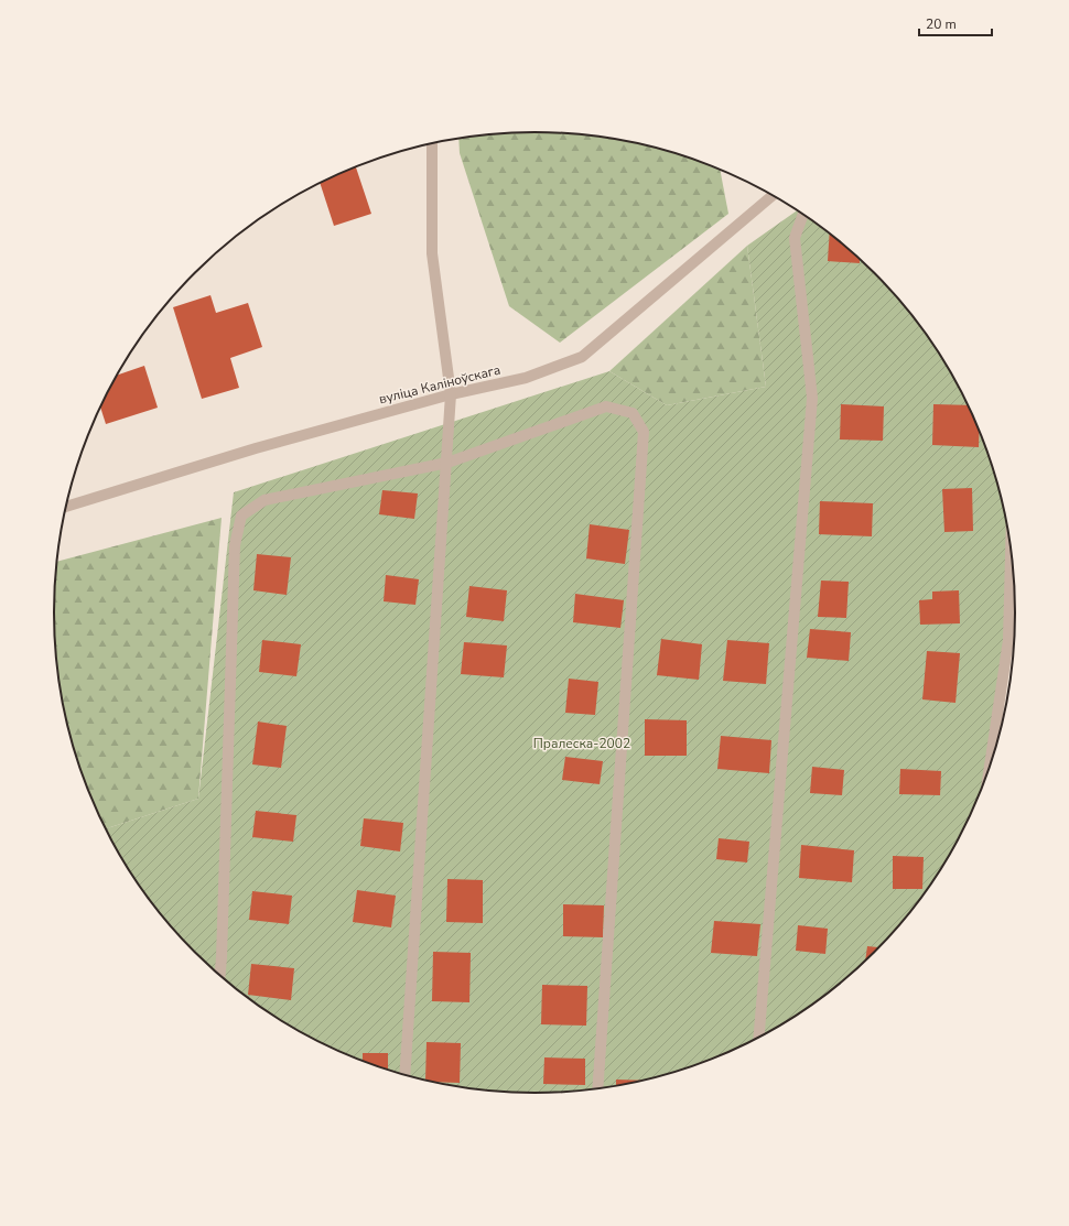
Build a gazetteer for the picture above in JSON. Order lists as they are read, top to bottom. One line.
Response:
{"streets":{"street":["вуліца Каліноўскага"]},"parks":["Пралеска-2002"],"scale_bar":"20 m"}
